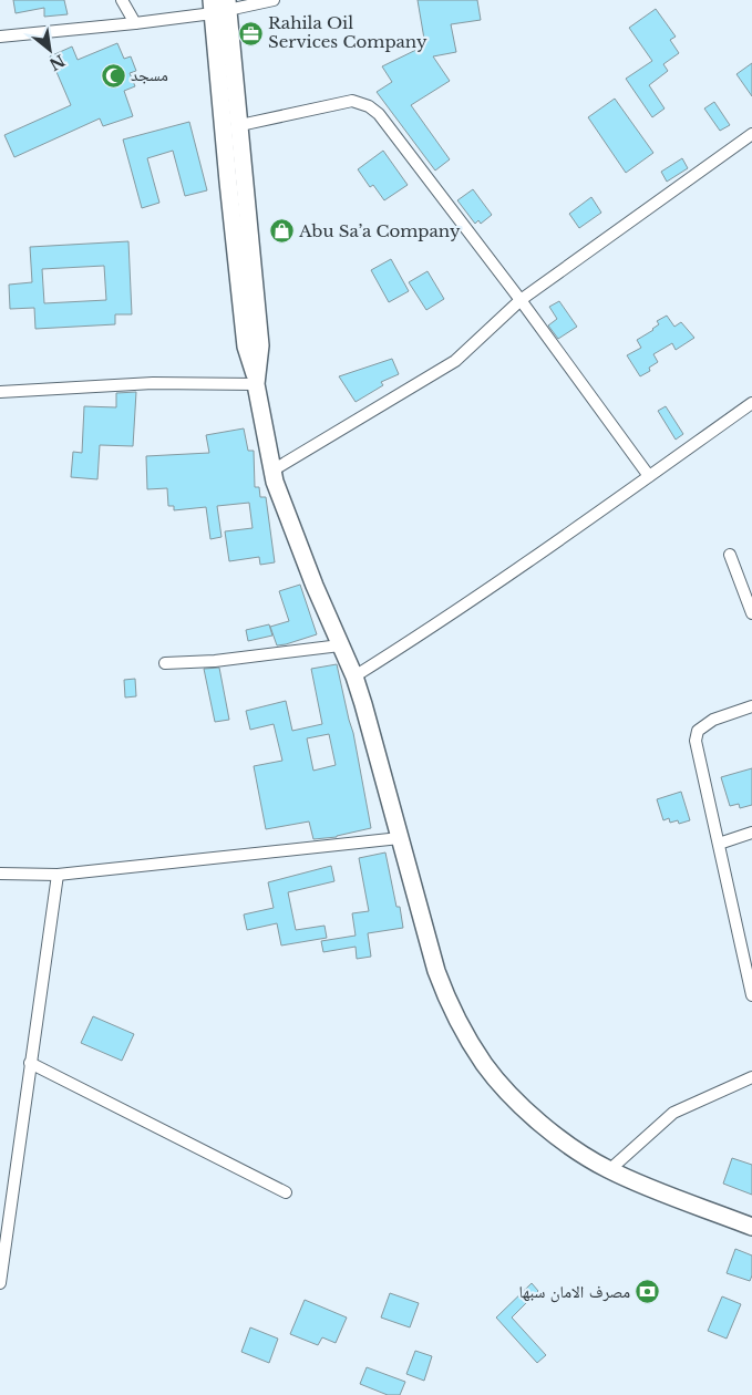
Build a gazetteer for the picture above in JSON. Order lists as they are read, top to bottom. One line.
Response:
{"places":{"office":["Rahila Oil Services Company"],"mosque":["مسجد"],"shop":["Abu Sa’a Company"],"bank":["مصرف الامان سبها"]},"north":"bottom right"}
